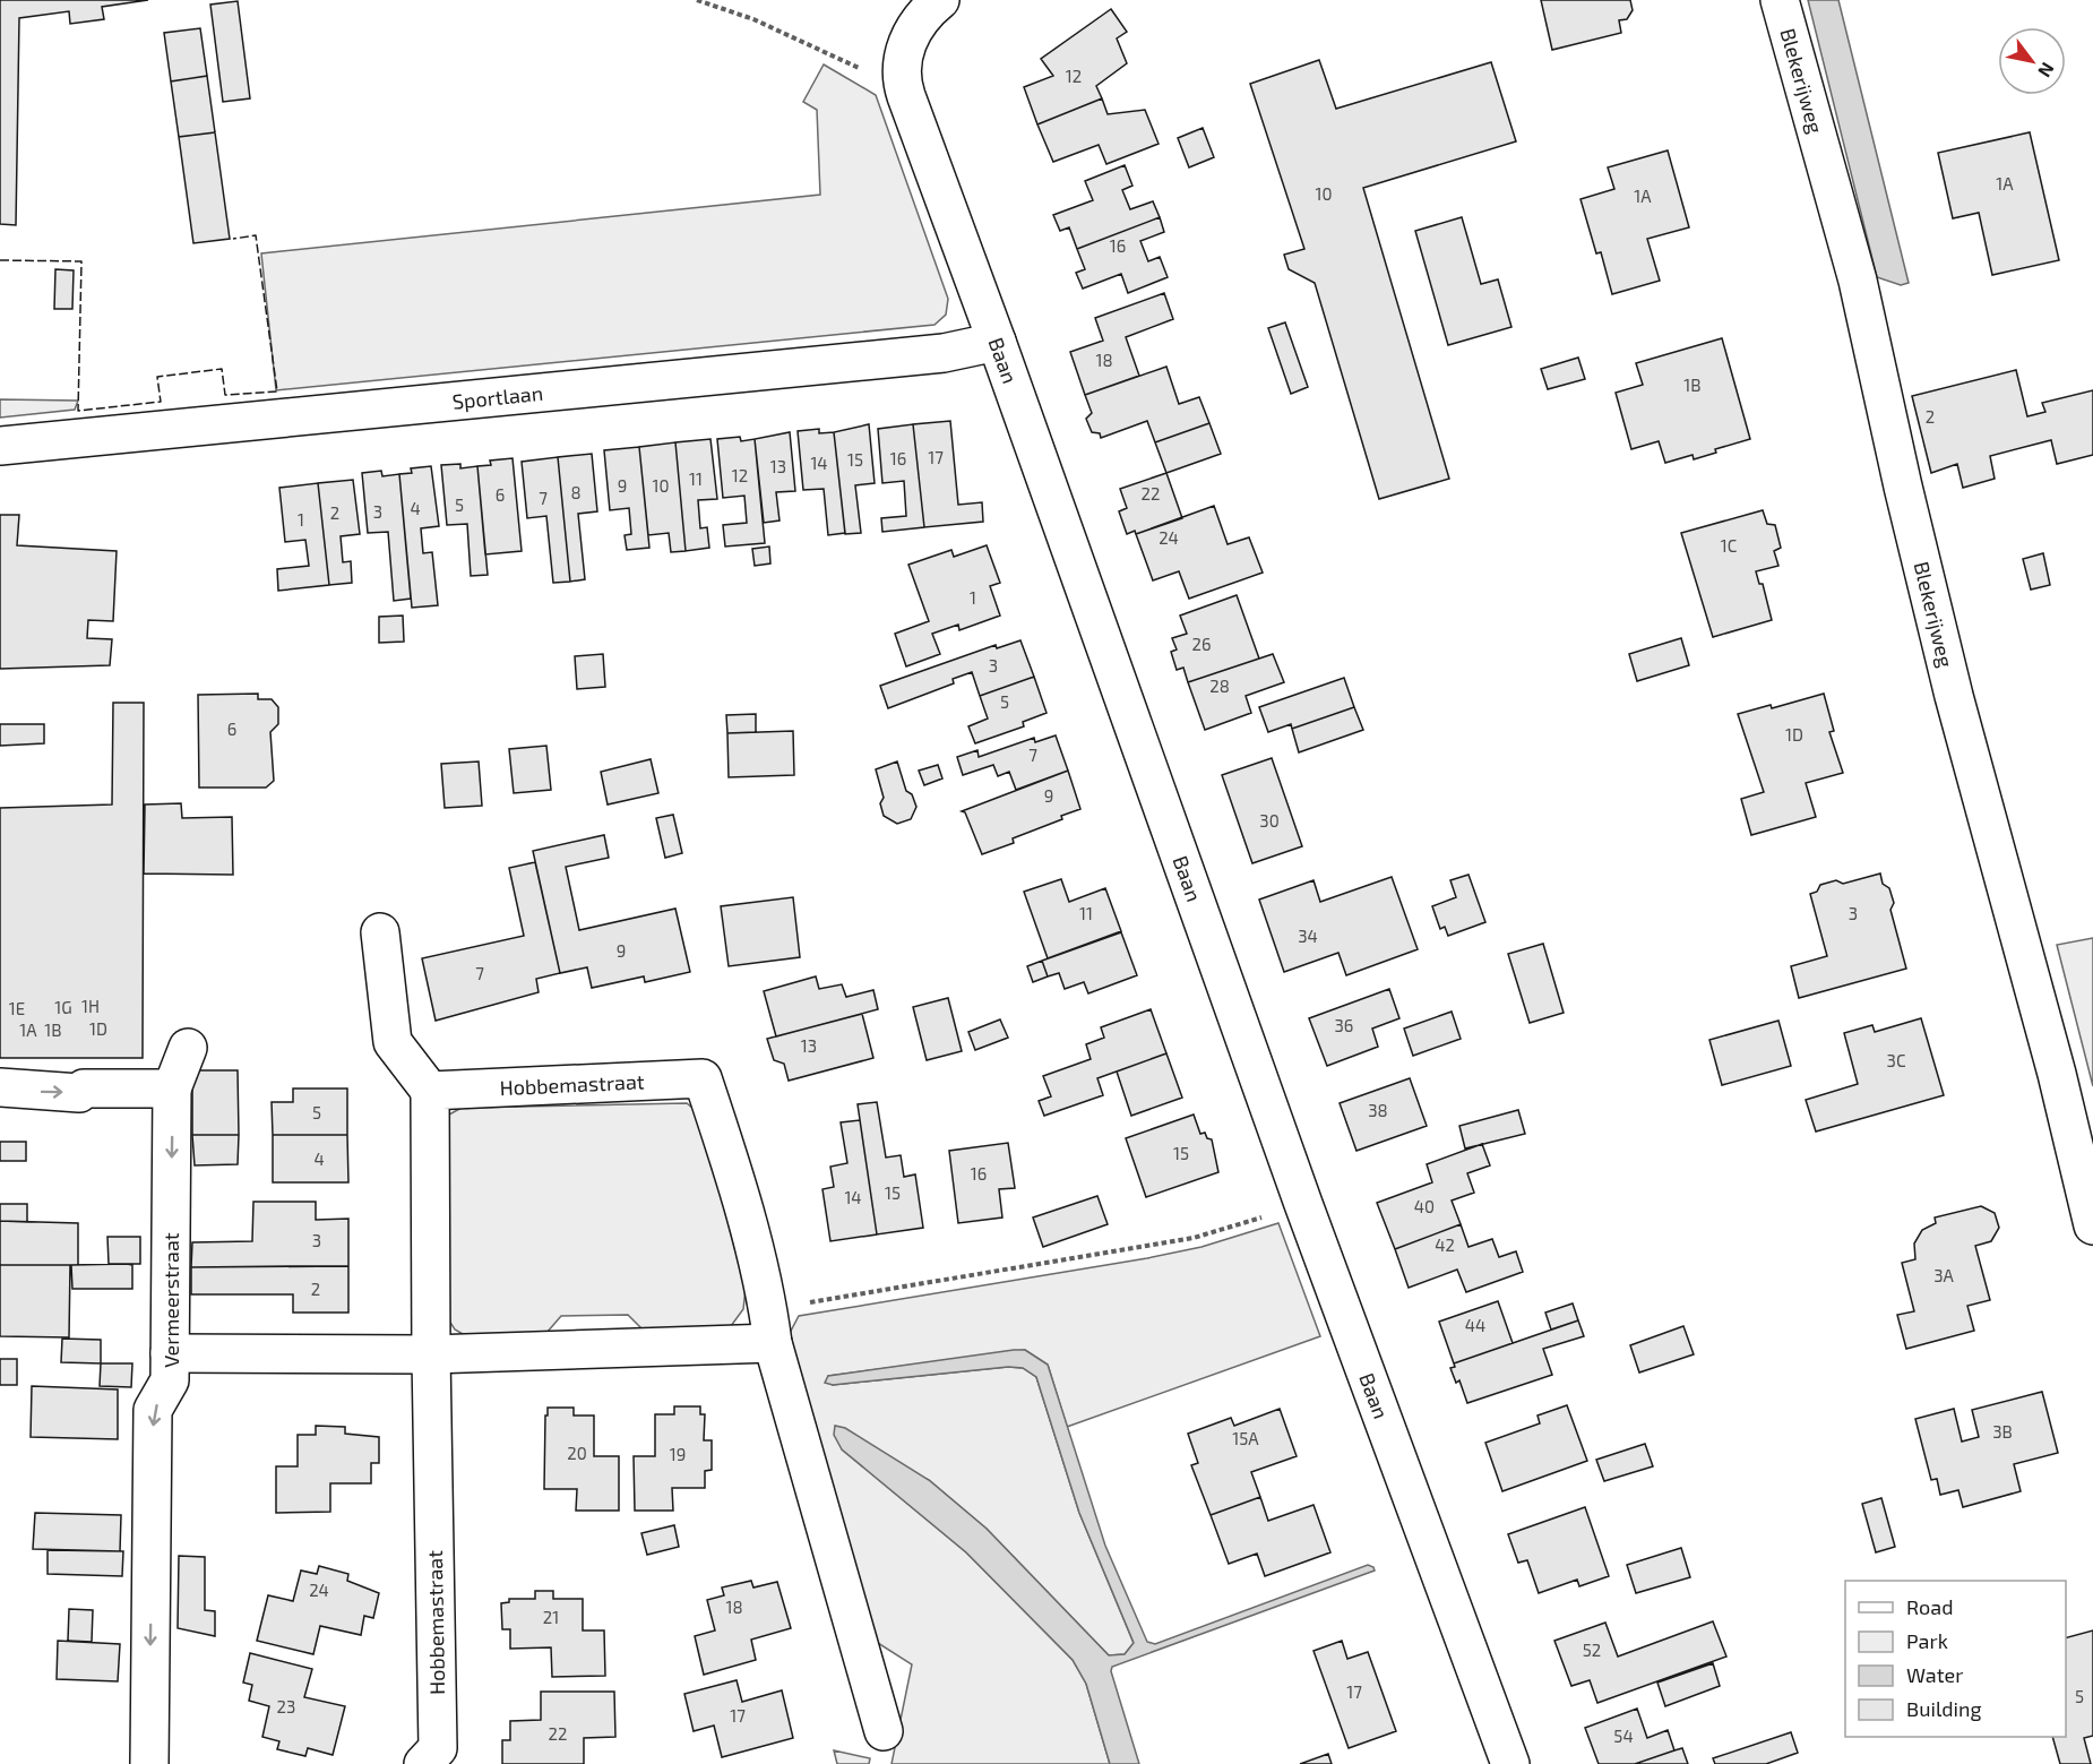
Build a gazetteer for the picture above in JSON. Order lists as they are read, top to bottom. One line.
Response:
{"streets":{"street":["Blekerijweg","Baan","Sportlaan","Hobbemastraat","Vermeerstraat"]},"crossings":[["Baan","Sportlaan"]],"one_way":["Vermeerstraat"],"house_numbers":["12","1A","10","1A","16","18","1B","2","17","16","15","14","13","12","11","9","10","8","22","6","7","5","4","3","2","1","24","1C","1","26","3","28","5","6","1D","7","9","30","11","3","34","9","7","1H","1G","1E","36","1D","1A","1B","13","3C","38","5","15","4","16","15","14","40","3","42","3A","2","44","3B","15A","20","19","24","18","21","52","17","5","23","17","22","54"],"legend":["Road","Park","Water","Building"],"north":"bottom right"}
